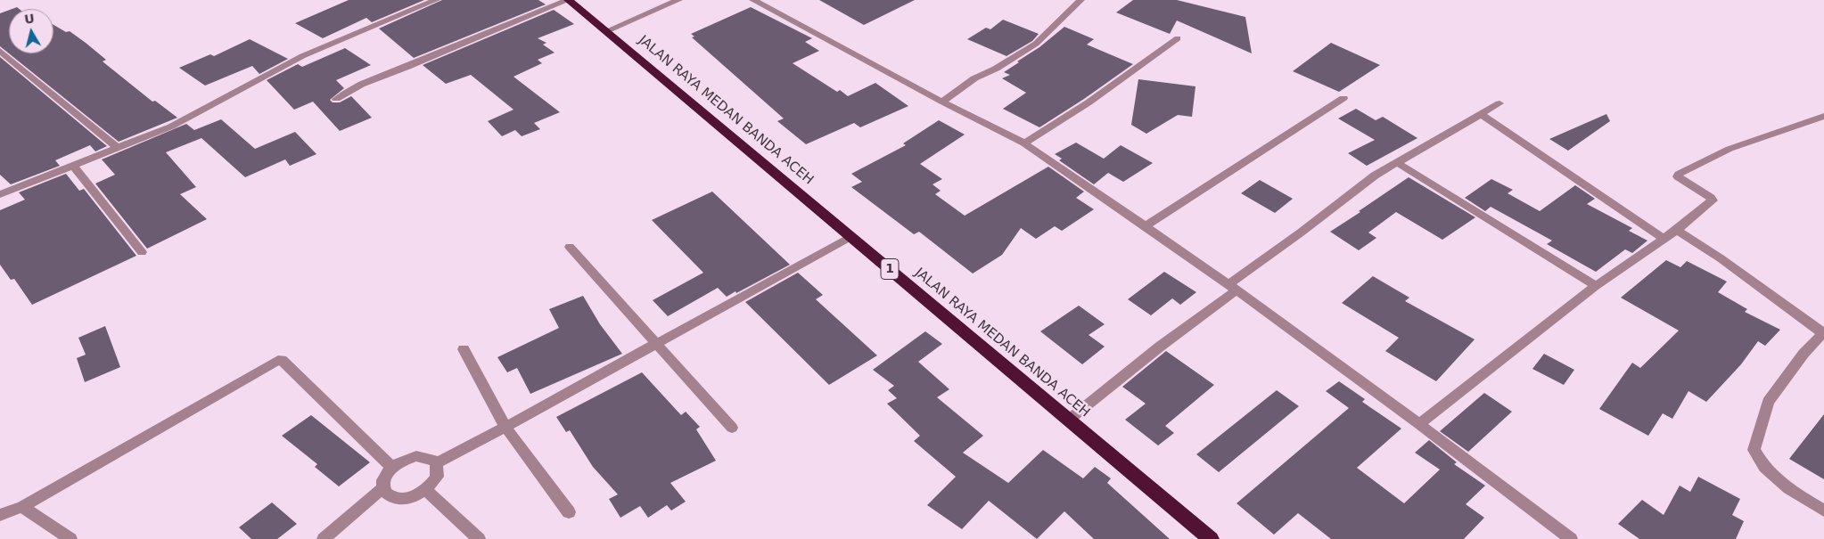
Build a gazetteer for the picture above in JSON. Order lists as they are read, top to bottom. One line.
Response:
{"streets":{"highway":["JALAN RAYA MEDAN BANDA ACEH","1"]},"north":"top"}
